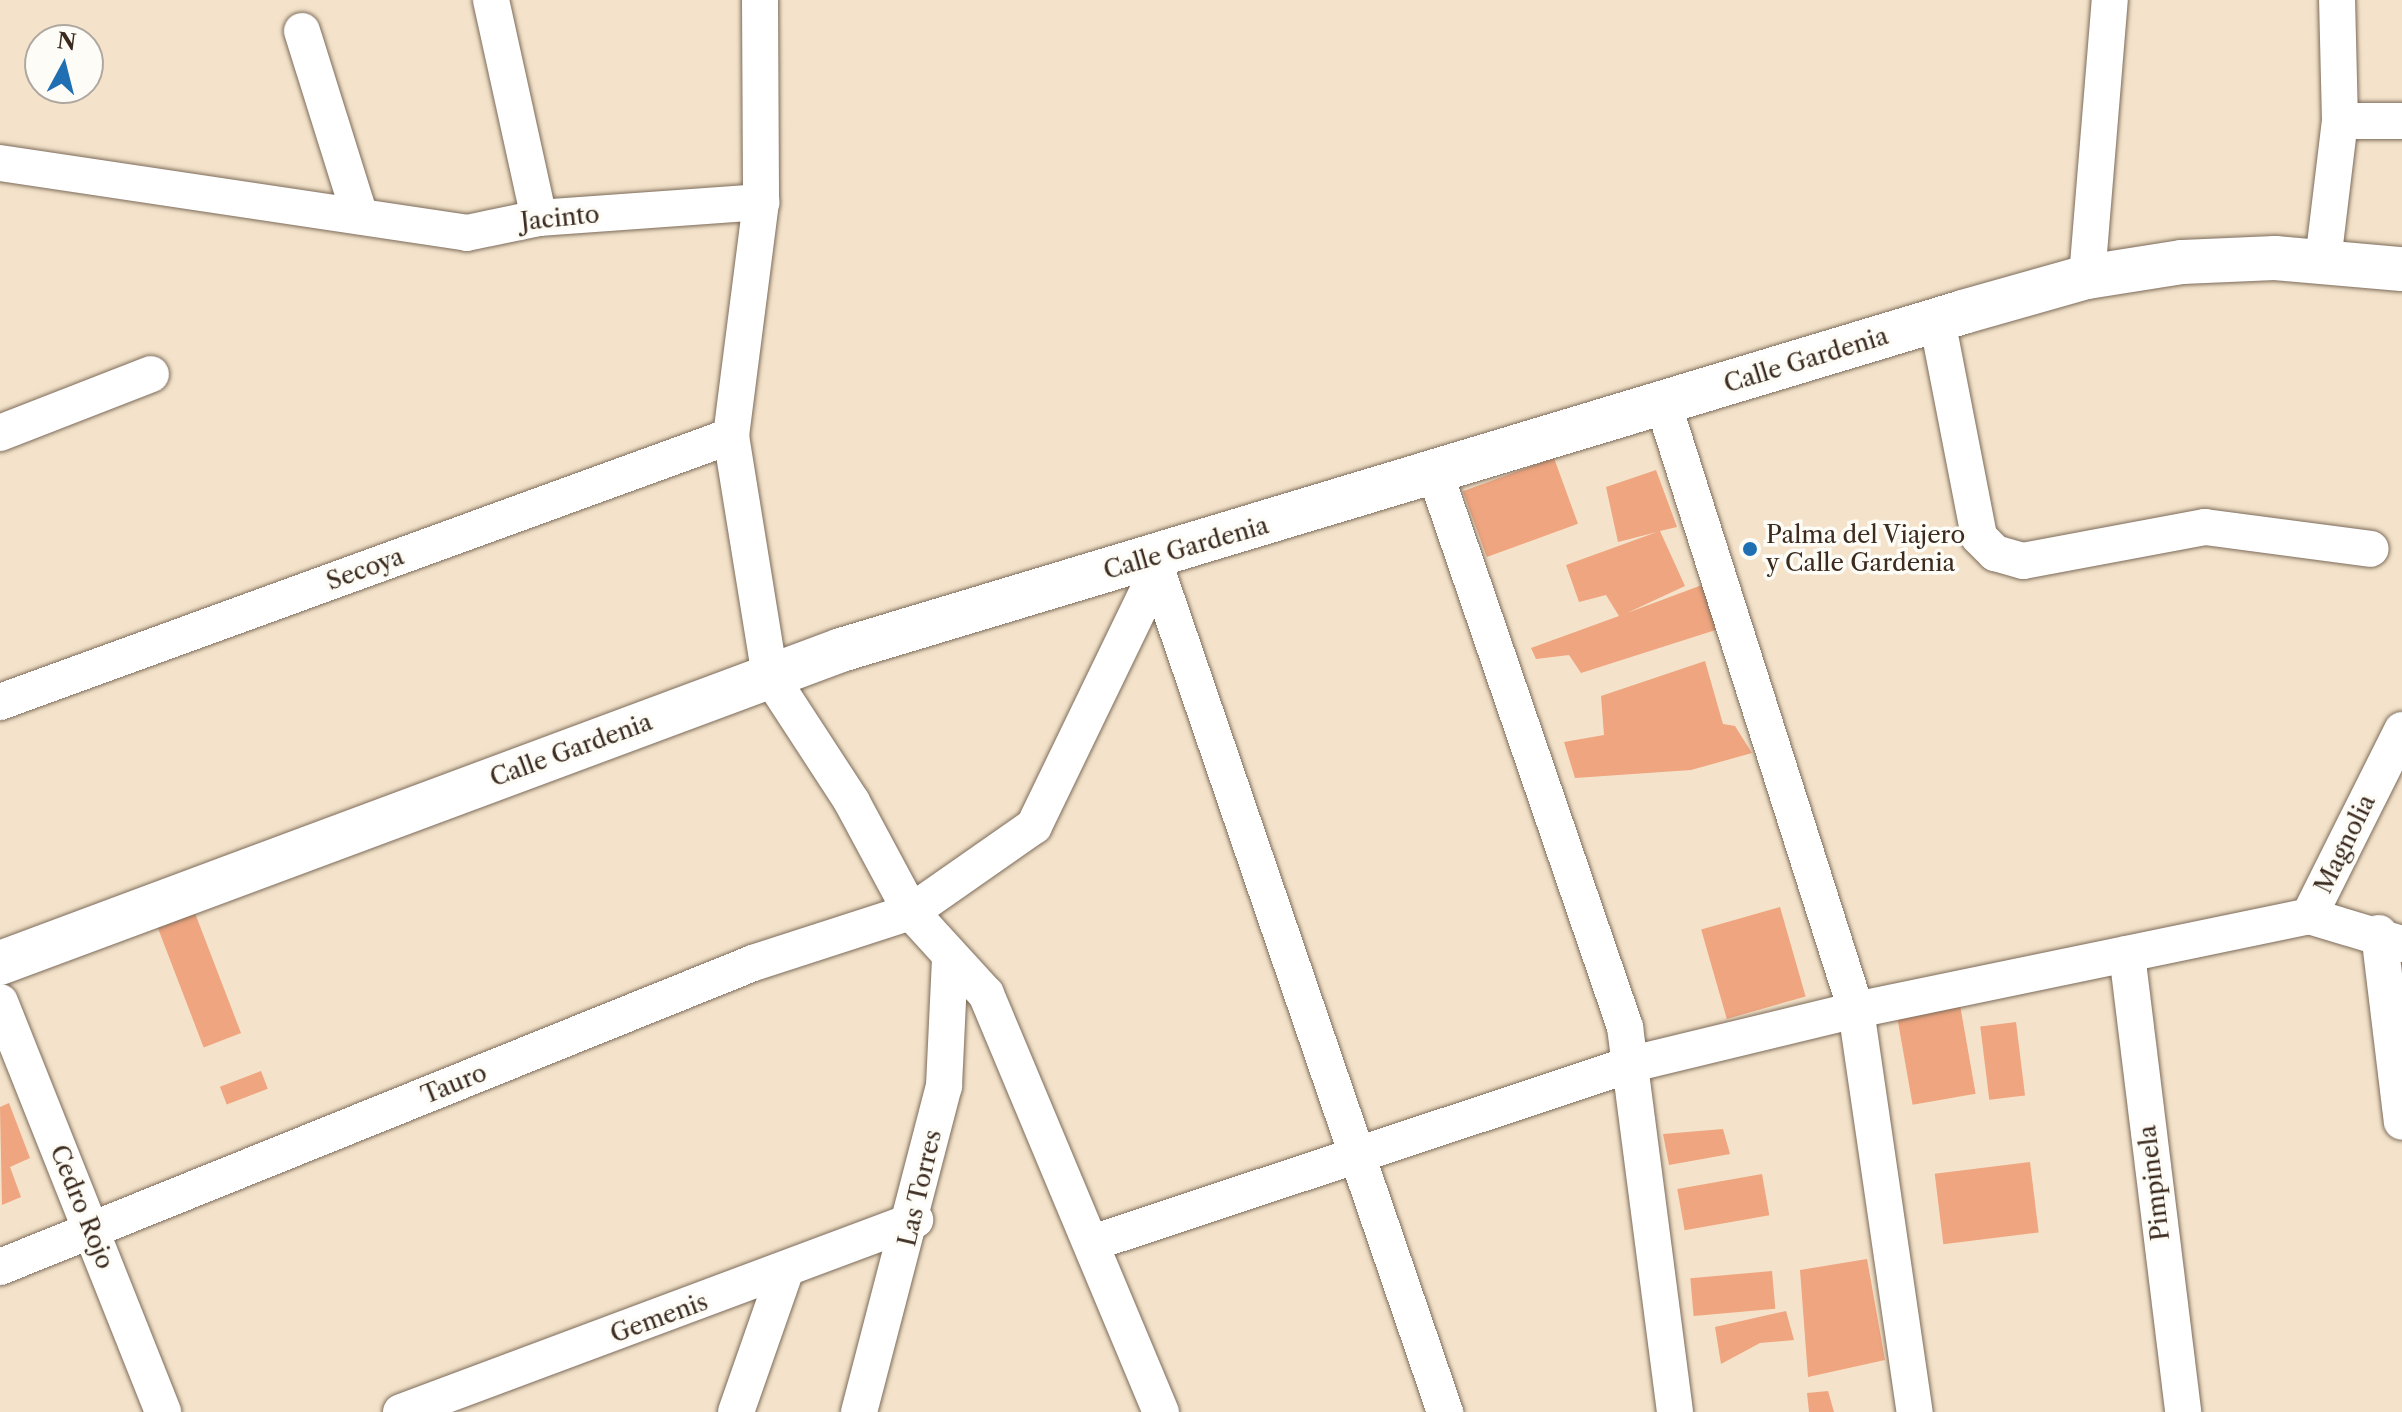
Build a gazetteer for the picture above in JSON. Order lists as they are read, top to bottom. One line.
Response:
{"streets":{"street":["Jacinto","Calle Gardenia","Secoya","Magnolia","Tauro","Pimpinela","Las Torres","Cedro Rojo","Gemenis"]},"crossings":[["Tauro","Cedro Rojo"],["Las Torres","Gemenis"]],"places":["Palma del Viajero y Calle Gardenia"],"north":"top"}
